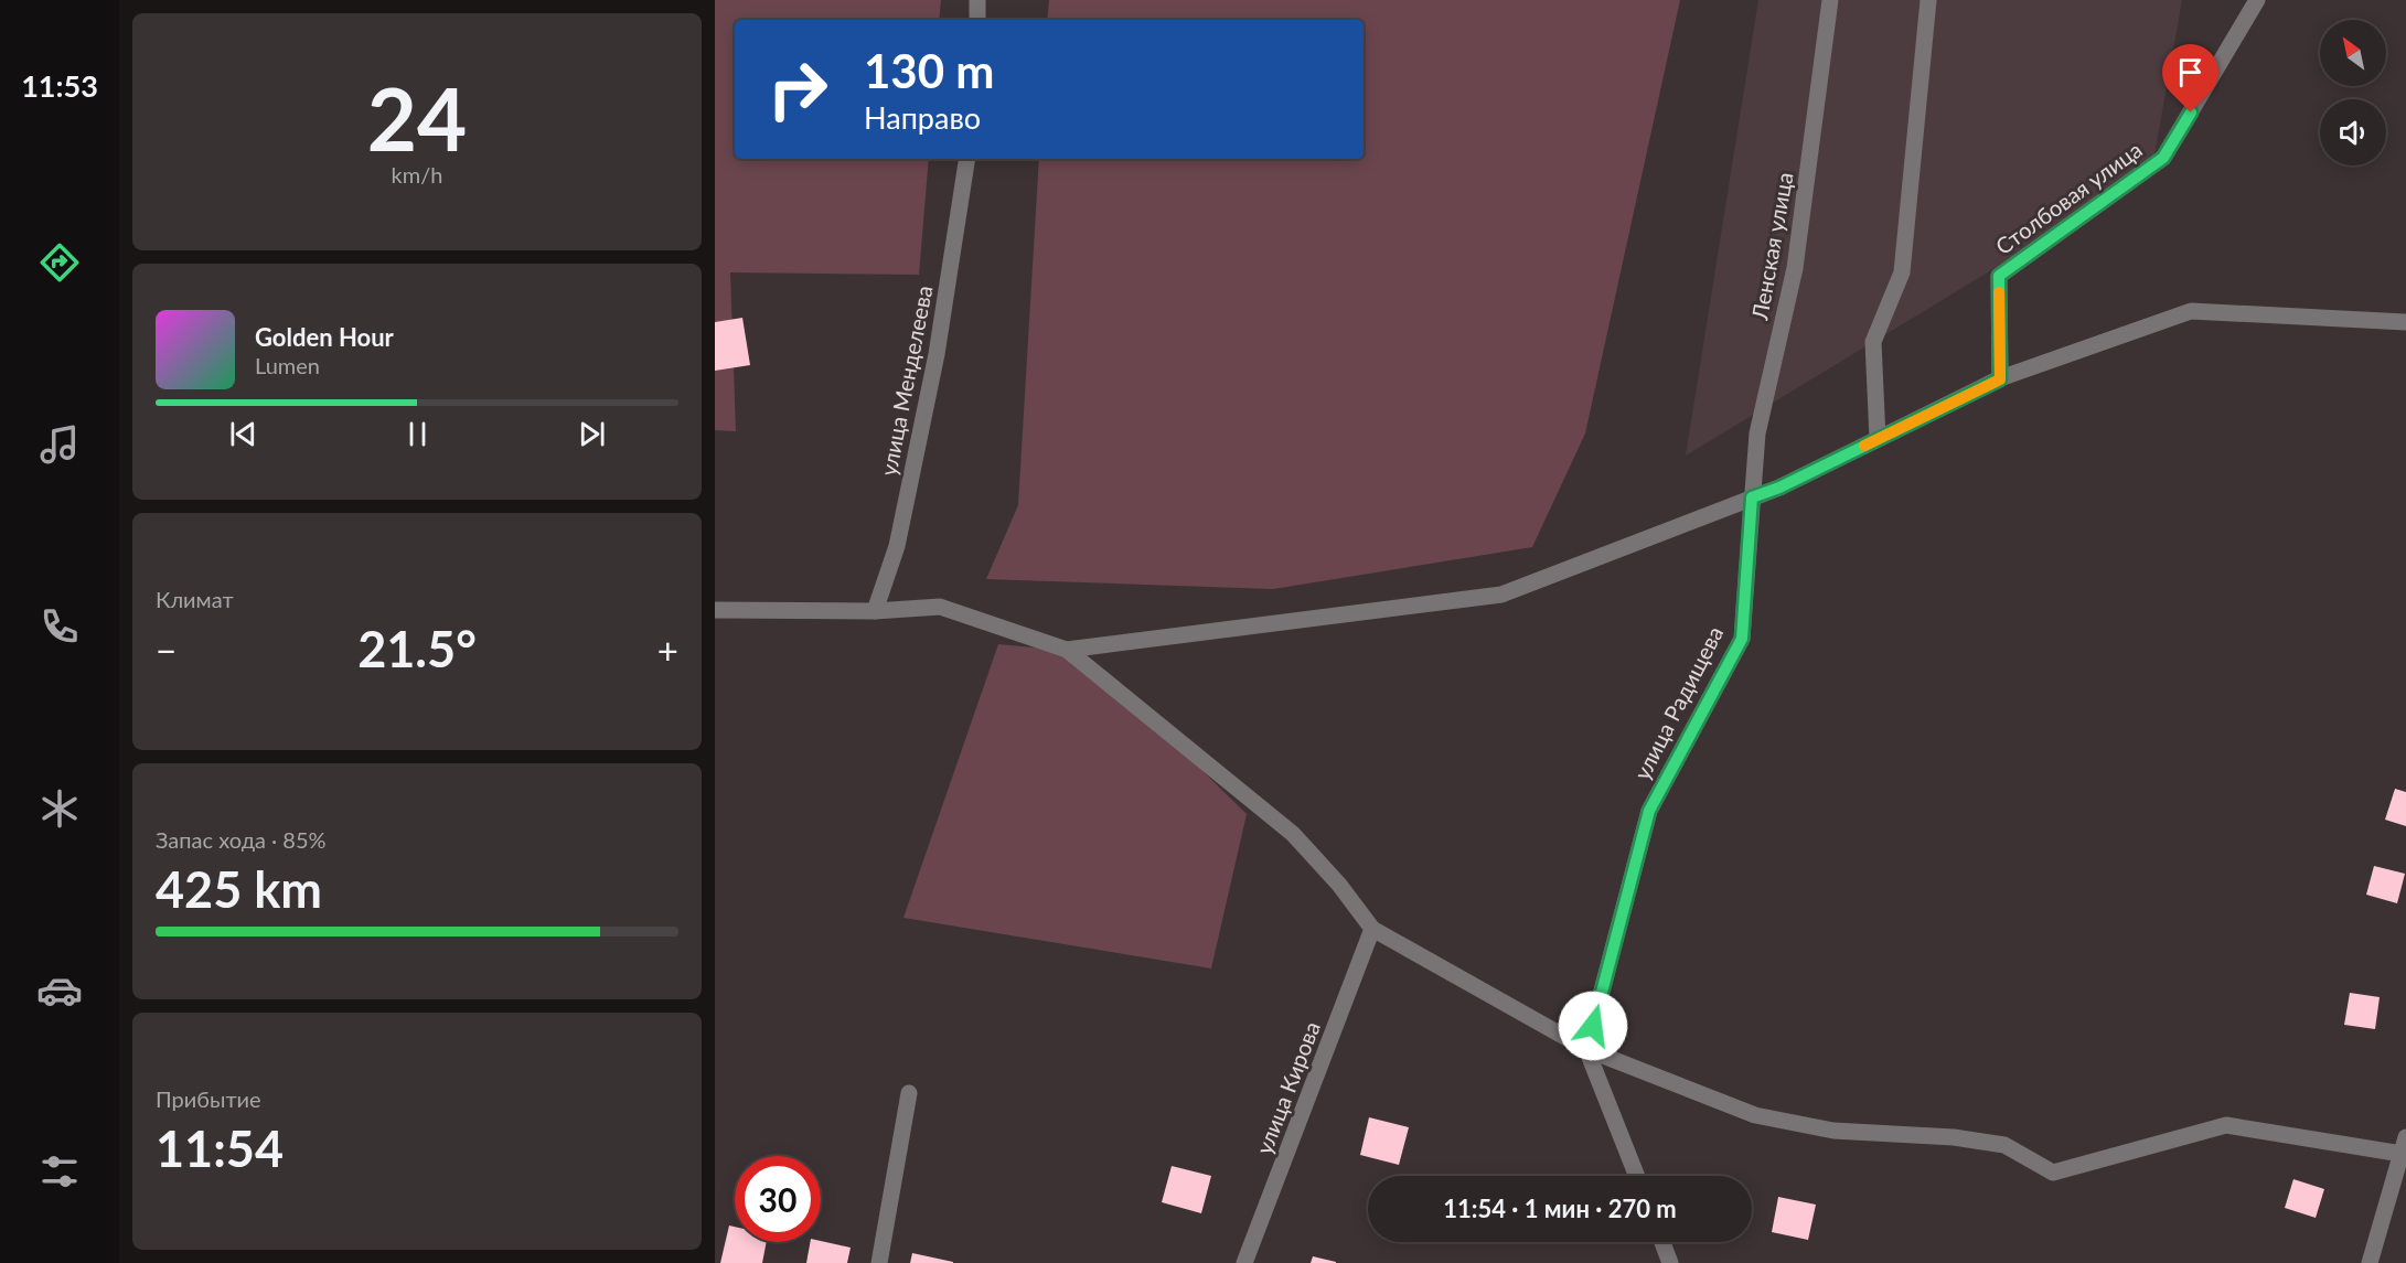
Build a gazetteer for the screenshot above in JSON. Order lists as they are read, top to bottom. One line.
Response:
{"streets":{"street":["Столбовая улица","Ленская улица","улица Менделеева","улица Радищева","улица Кирова"]},"crossings":[["Ленская улица","улица Радищева"]],"north":"top left","page":{"tabs":"11:53","tile":[["24","km/h"],"Климат",["Запас хода · 85%","425 km"],["Прибытие","11:54"]],"turn":["130 m","Направо"],"song":["Golden Hour","Lumen"],"heat":["−","21.5°","+"],"limit":"30","trip":"11:54 · 1 мин · 270 m"}}
